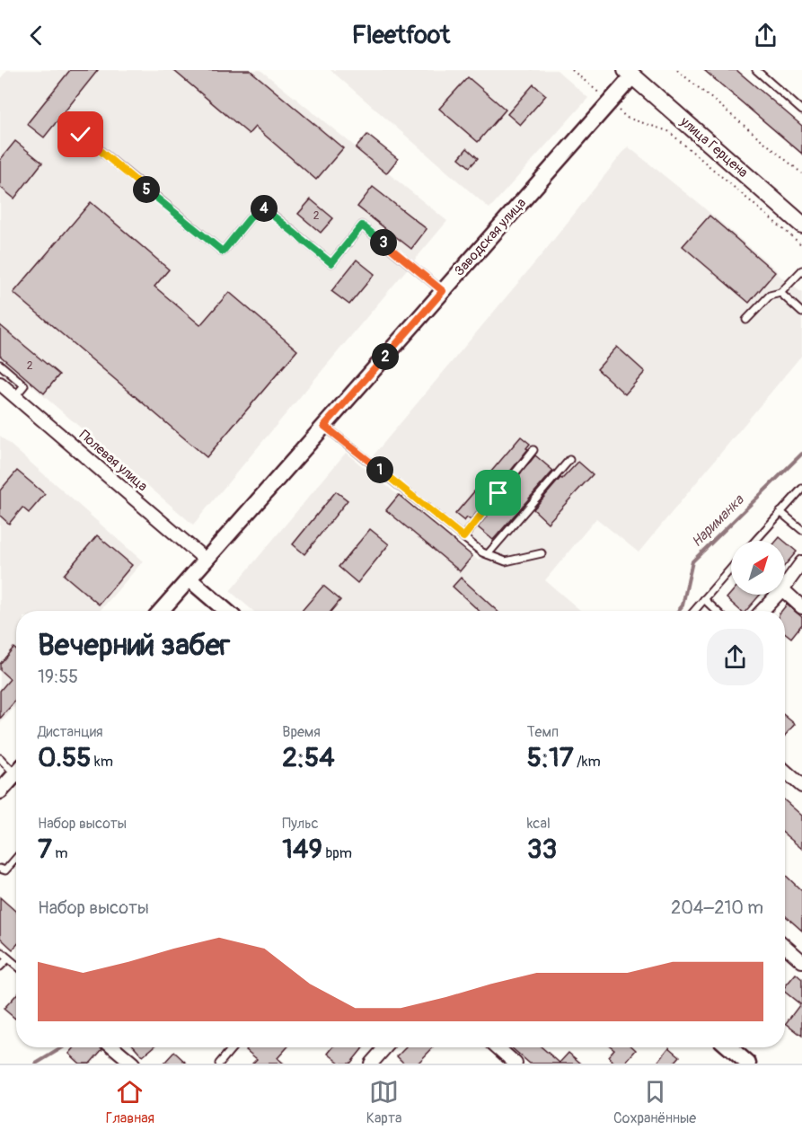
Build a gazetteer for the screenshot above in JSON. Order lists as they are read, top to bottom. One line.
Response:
{"streets":{"main road":["улица Герцена"],"street":["Заводская улица","Полевая улица"]},"crossings":[["улица Герцена","Заводская улица"],["Заводская улица","Полевая улица"]],"water":["Нариманка"],"house_numbers":["2","2"],"north":"top right","page":{"header":"Fleetfoot","pins":["5","4","3","2","1"],"heading":["Вечерний забег","19:55"],"stats":[["Дистанция","0.55 km"],["Время","2:54"],["Темп","5:17 /km"],["Набор высоты","7 m"],["Пульс","149 bpm"],["kcal","33"]],"chart":["Набор высоты","204–210 m"],"tabs":["Главная","Карта","Сохранённые"]}}
